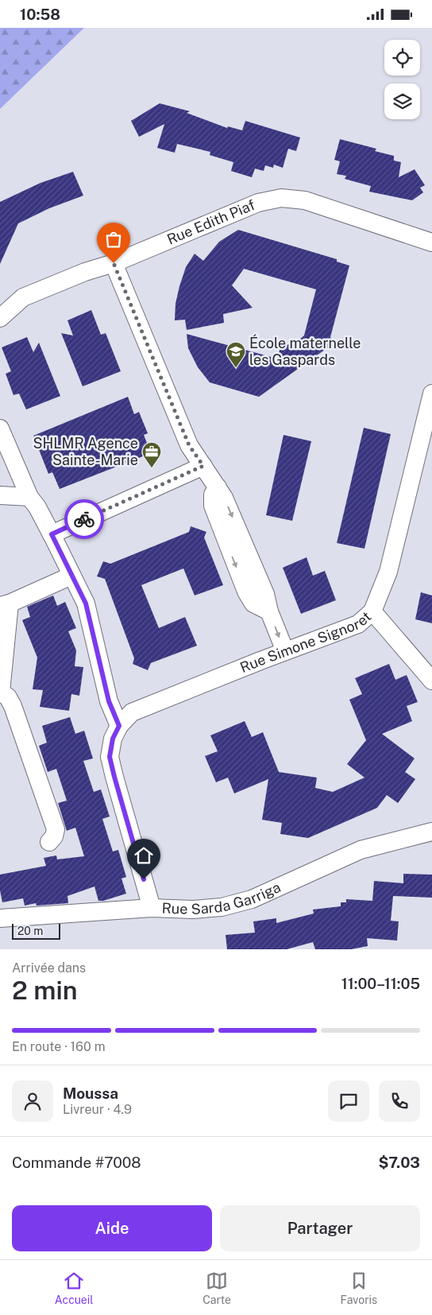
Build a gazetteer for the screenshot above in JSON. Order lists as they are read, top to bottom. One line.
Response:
{"streets":{"street":["Rue Edith Piaf","Rue Simone Signoret","Rue Sarda Garriga"]},"places":{"school or university":["École maternelle les Gaspards"],"office":["SHLMR Agence Sainte-Marie"]},"scale_bar":"20 m","page":{"status":"10:58","scale":"20 m","heading":["2 min","Arrivée dans","11:00–11:05"],"panel":["Moussa","Livreur · 4.9","Commande #7008","$7.03"],"bar":"En route · 160 m","buttons":["Aide","Partager"],"tabs":["Accueil","Carte","Favoris"]}}
